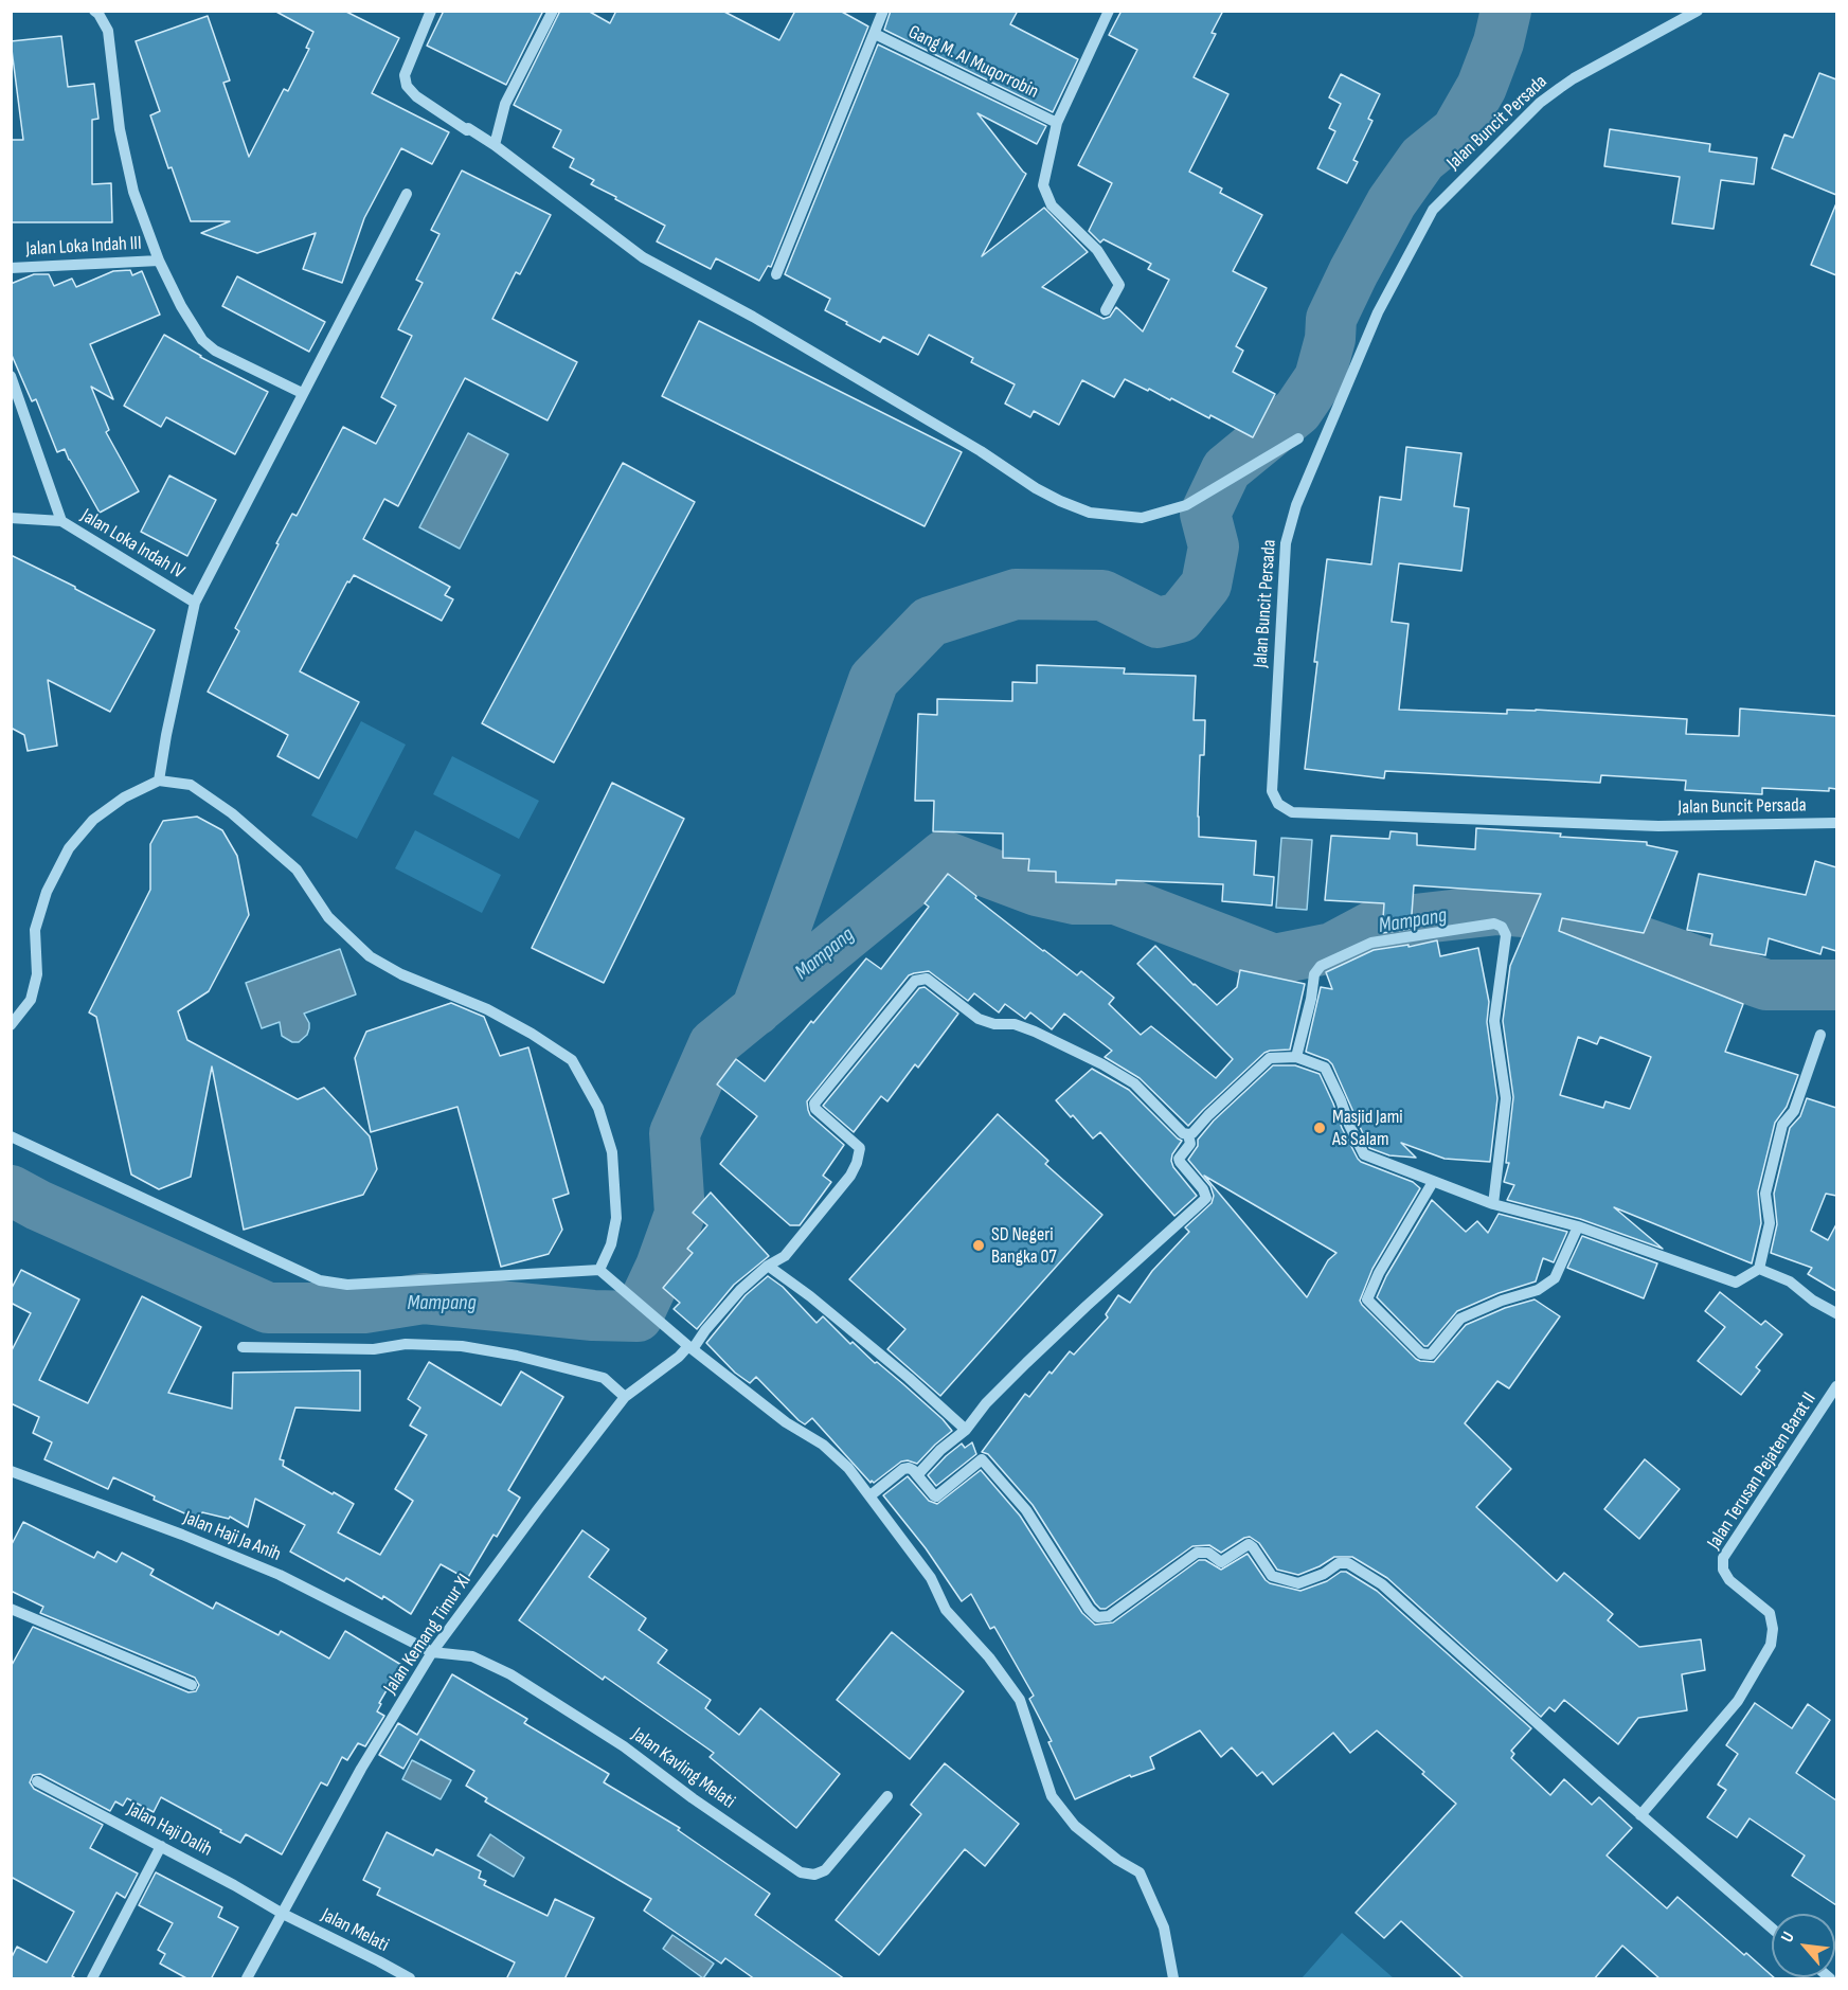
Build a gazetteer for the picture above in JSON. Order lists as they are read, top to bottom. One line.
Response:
{"streets":{"street":["Gang M. Al Muqorrobin","Jalan Buncit Persada","Jalan Loka Indah III","Jalan Loka Indah IV","Jalan Terusan Pejaten Barat II","Jalan Haji Ja Anih","Jalan Kemang Timur XI","Jalan Kavling Melati","Jalan Haji Dalih","Jalan Melati"]},"crossings":[["Jalan Haji Ja Anih","Jalan Kemang Timur XI"],["Jalan Haji Ja Anih","Jalan Kavling Melati"],["Jalan Kemang Timur XI","Jalan Kavling Melati"],["Jalan Kemang Timur XI","Jalan Haji Dalih"],["Jalan Kemang Timur XI","Jalan Melati"],["Jalan Haji Dalih","Jalan Melati"]],"water":["Mampang"],"places":["Masjid Jami As Salam","SD Negeri Bangka 07"],"north":"top left"}
